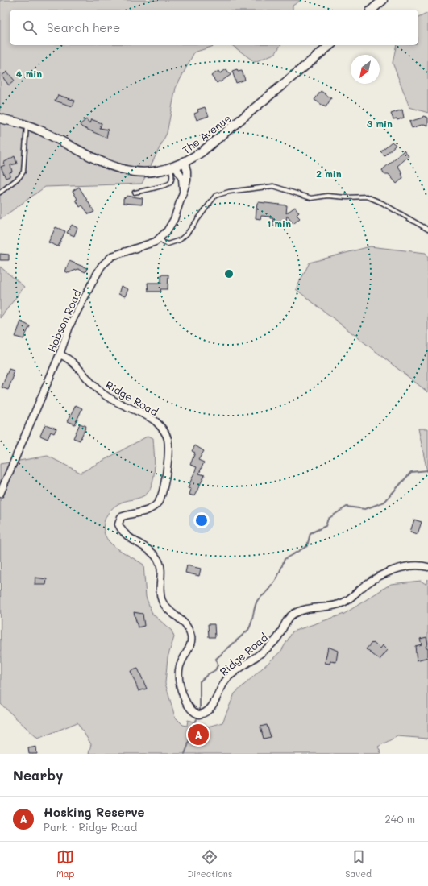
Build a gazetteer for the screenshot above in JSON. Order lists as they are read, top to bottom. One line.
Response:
{"streets":{"street":["The Avenue","Hobson Road","Ridge Road"]},"crossings":[["The Avenue","Hobson Road"],["Hobson Road","Ridge Road"]],"north":"bottom left","page":{"search":"Search here","pins":"A","heading":"Nearby","list":[{"mark":"A","name":"Hosking Reserve","note":"Park · Ridge Road","value":"240 m"}],"nav":["Map","Directions","Saved"]},"rings":["4 min","3 min","2 min","1 min"]}
